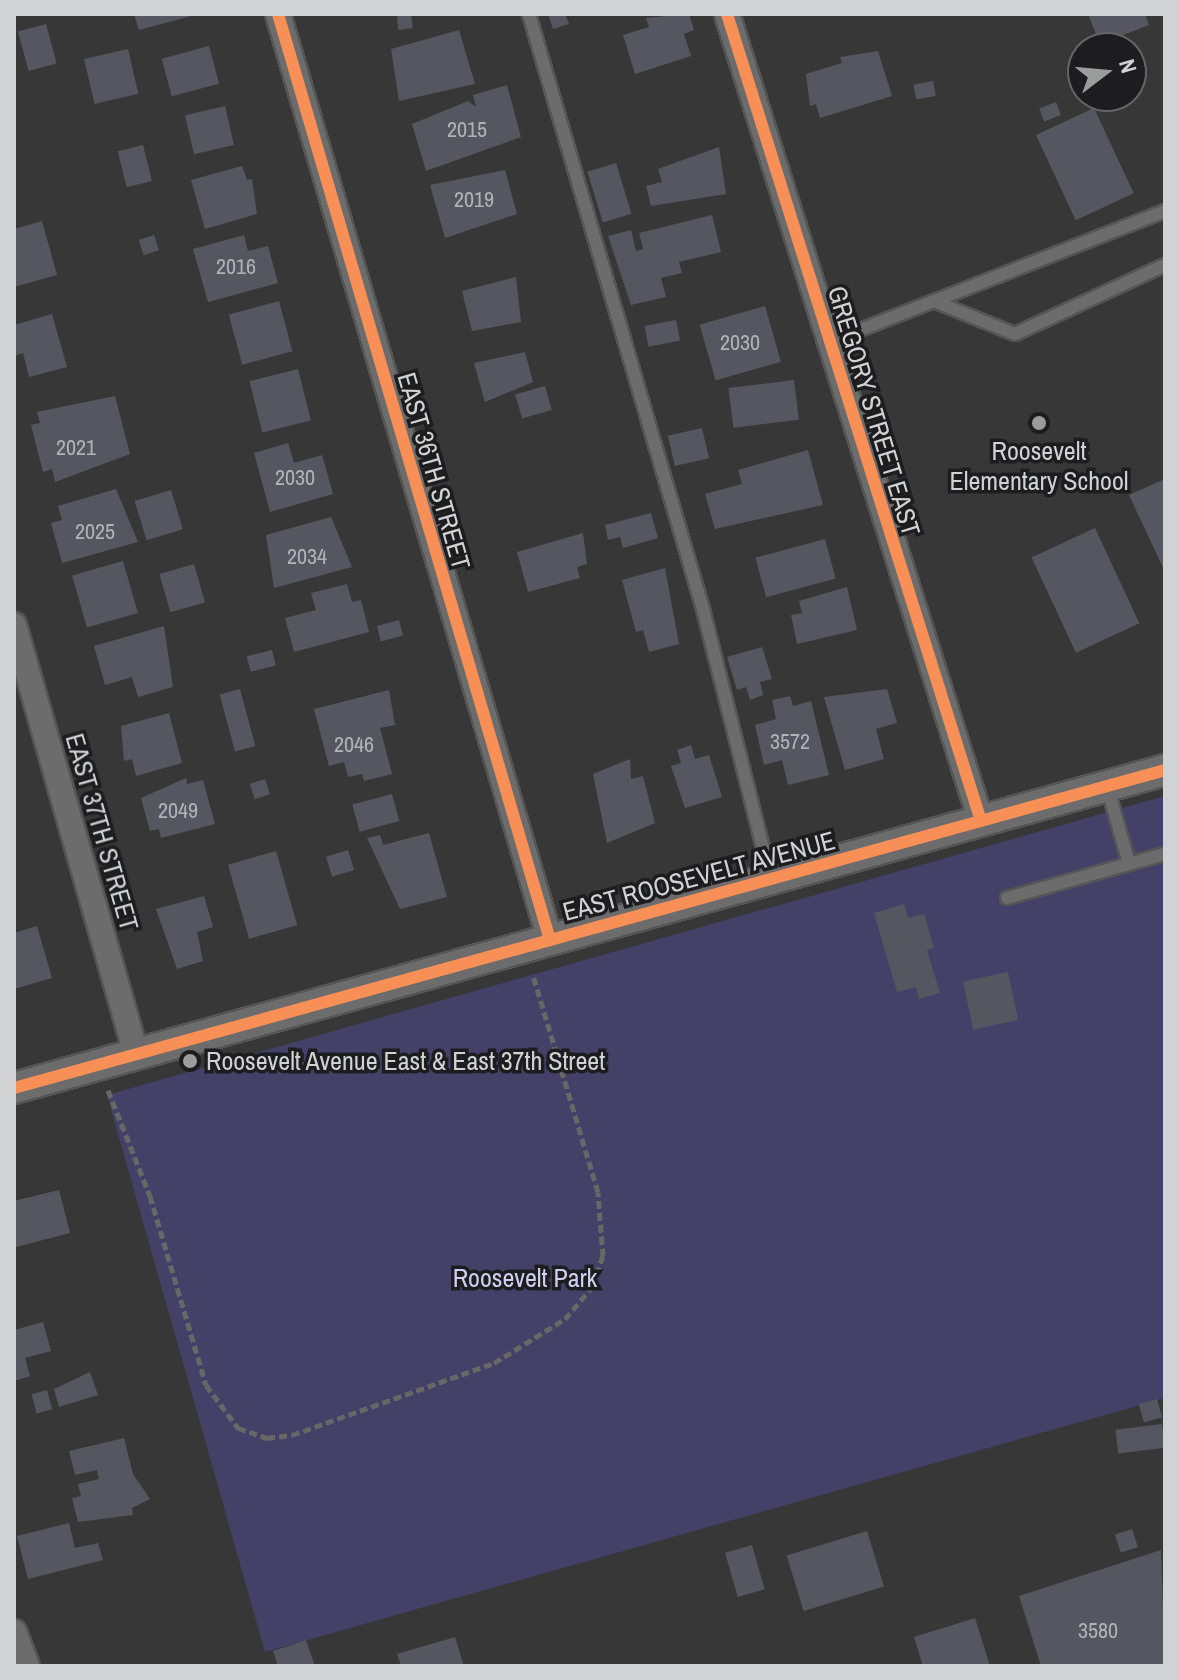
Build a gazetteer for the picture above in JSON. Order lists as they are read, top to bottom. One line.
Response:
{"streets":{"street":["GREGORY STREET EAST","EAST 36TH STREET","EAST 37TH STREET","EAST ROOSEVELT AVENUE"]},"crossings":[["GREGORY STREET EAST","EAST ROOSEVELT AVENUE"],["EAST 36TH STREET","EAST ROOSEVELT AVENUE"],["EAST 37TH STREET","EAST ROOSEVELT AVENUE"]],"parks":["Roosevelt Park"],"places":["Roosevelt Elementary School","Roosevelt Avenue East & East 37th Street"],"house_numbers":["2015","2019","2016","2030","2021","2030","2025","2034","3572","2046","2049","3580"],"north":"right"}
